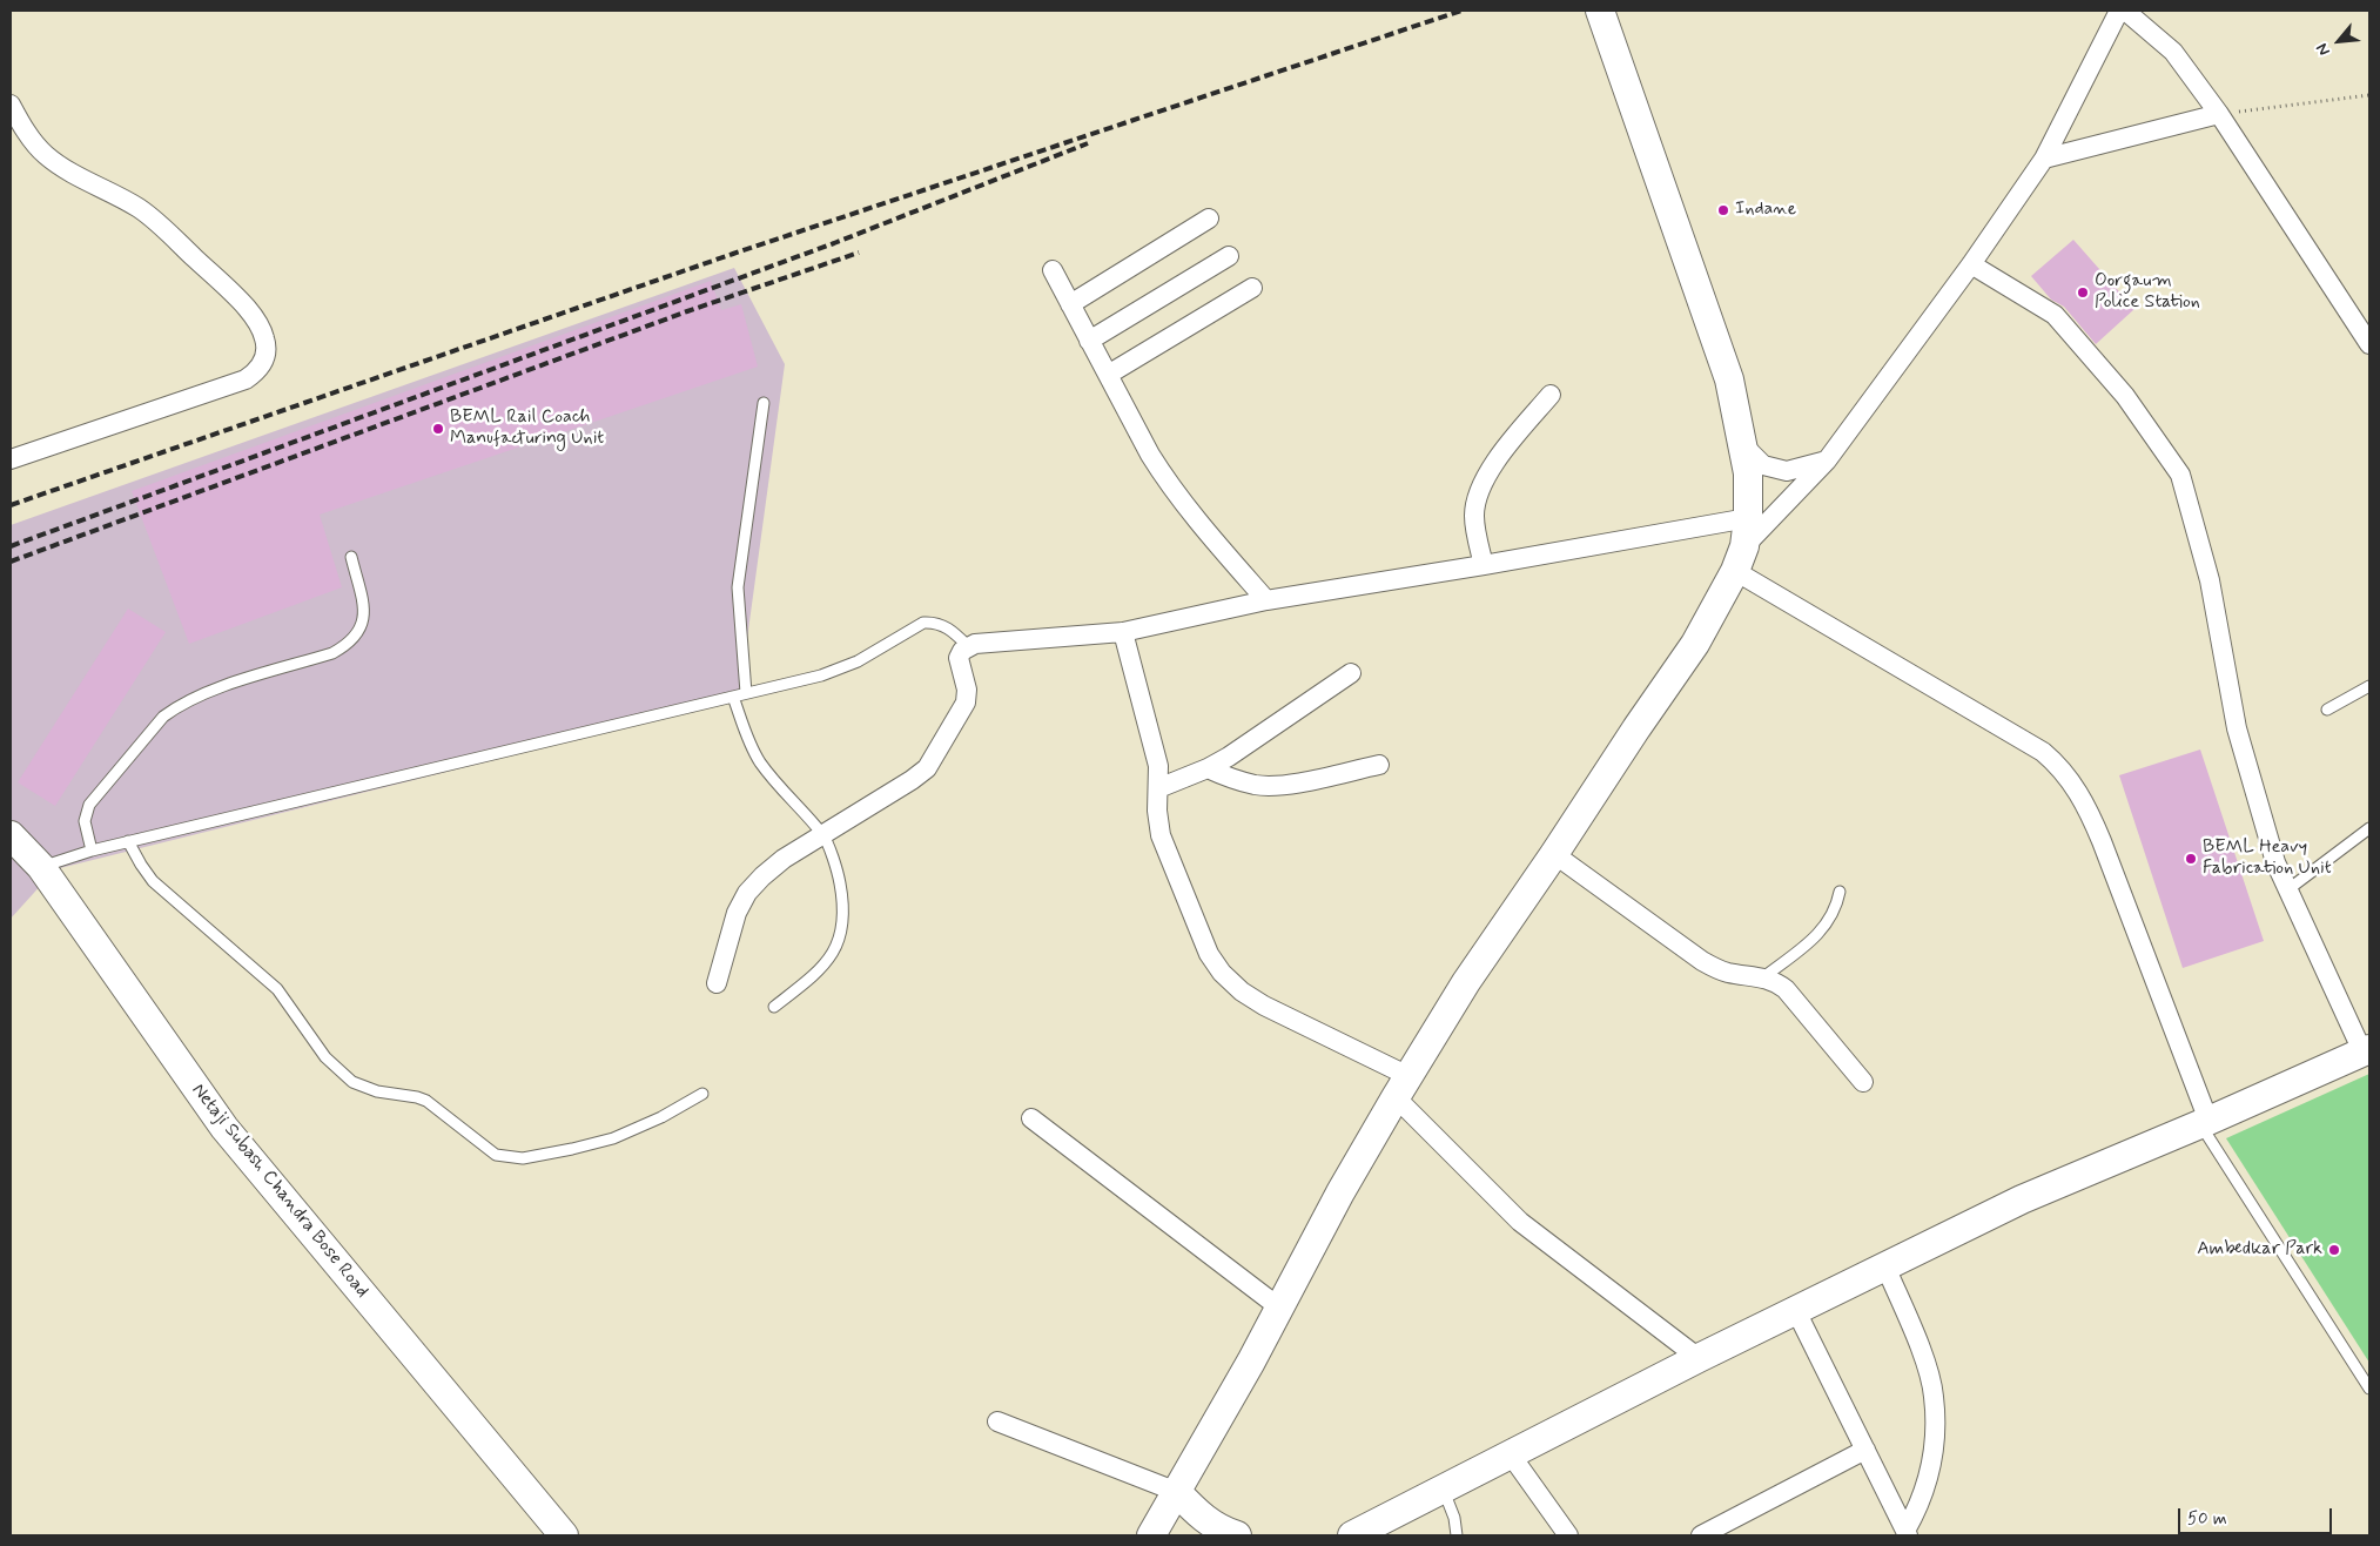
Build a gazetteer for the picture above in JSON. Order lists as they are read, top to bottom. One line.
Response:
{"streets":{"main road":["Netaji Subash Chandra Bose Road"]},"places":["Indane","Oorgaum Police Station","BEML Rail Coach Manufacturing Unit","BEML Heavy Fabrication Unit","Ambedkar Park"],"scale_bar":"50 m","north":"bottom left"}
